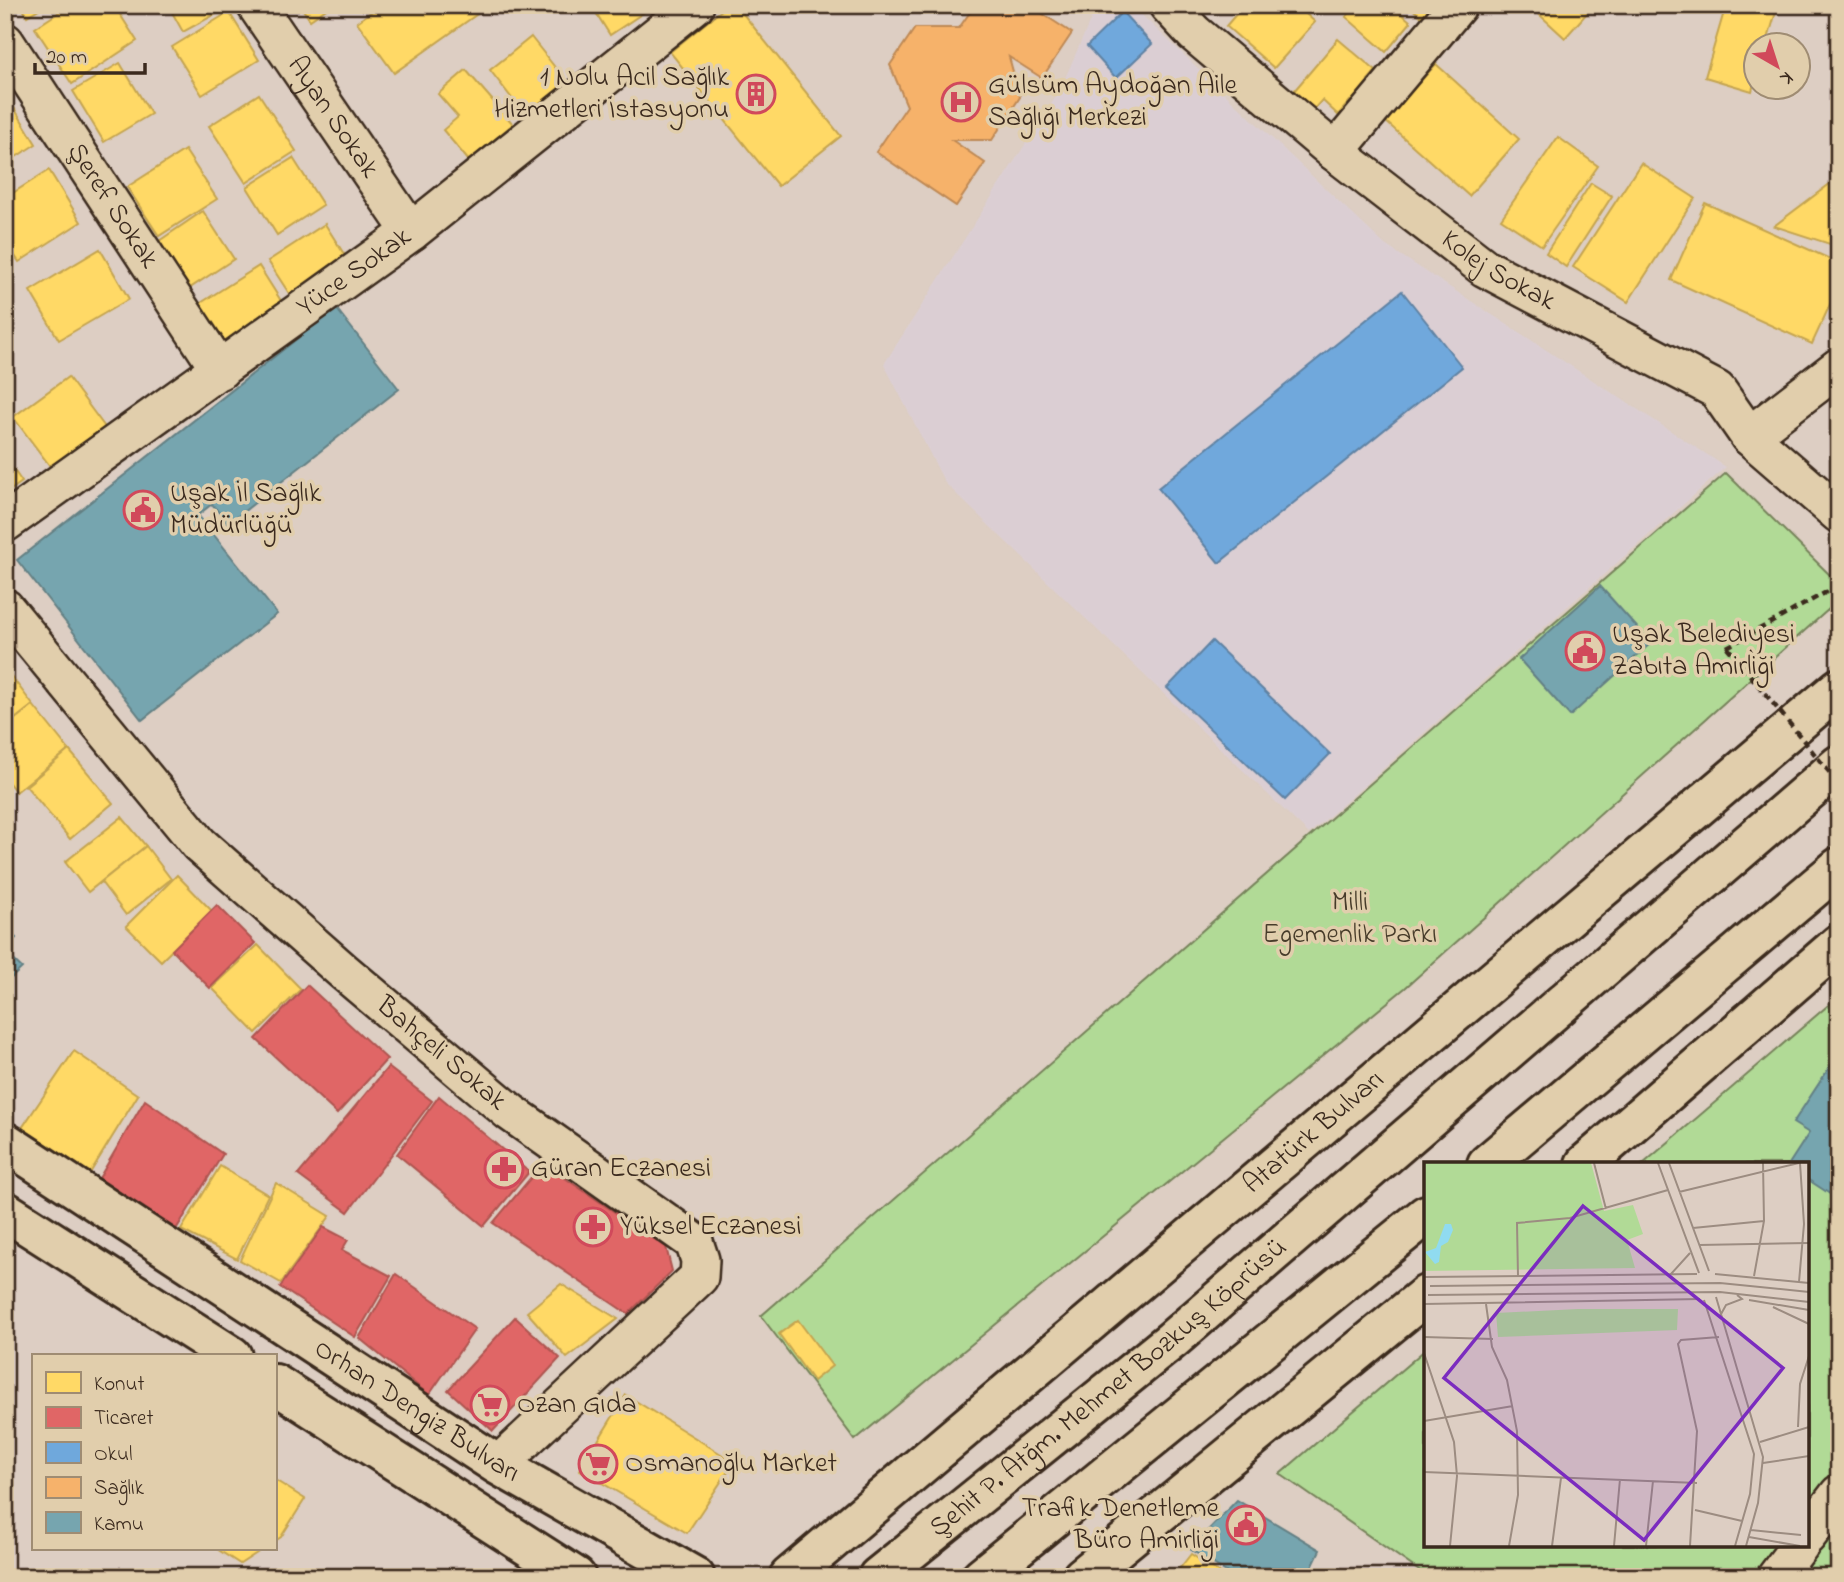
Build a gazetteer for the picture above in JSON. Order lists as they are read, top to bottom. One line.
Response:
{"streets":{"main road":["Atatürk Bulvarı","Şehit P. Atğm. Mehmet Bozkuş Köprüsü","Orhan Dengiz Bulvarı"],"street":["Ayan Sokak","Şeref Sokak","Kolej Sokak","Yüce Sokak","Bahçeli Sokak"]},"crossings":[["Ayan Sokak","Yüce Sokak"],["Şeref Sokak","Yüce Sokak"],["Bahçeli Sokak","Orhan Dengiz Bulvarı"]],"parks":["Milli Egemenlik Parkı"],"places":{"building":["1 Nolu Acil Sağlık Hizmetleri İstasyonu"],"hospital":["Gülsüm Aydoğan Aile Sağlığı Merkezi"],"public building":["Uşak İl Sağlık Müdürlüğü","Uşak Belediyesi Zabıta Amirliği","Trafik Denetleme Büro Amirliği"],"pharmacy":["Güran Eczanesi","Yüksel Eczanesi"],"supermarket":["Ozan Gıda","Osmanoğlu Market"]},"legend":["Konut","Ticaret","Okul","Sağlık","Kamu"],"scale_bar":"20 m","north":"bottom right"}
